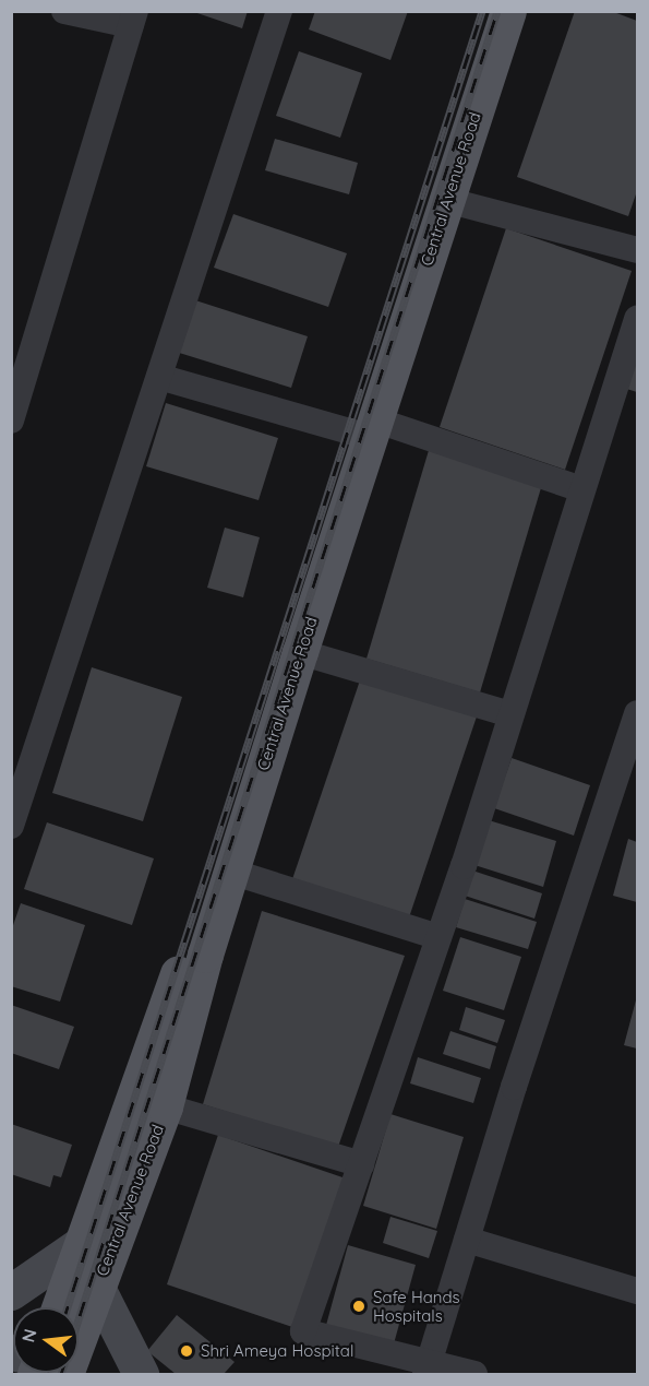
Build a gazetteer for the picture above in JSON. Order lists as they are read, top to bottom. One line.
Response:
{"streets":{"main road":["Central Avenue Road"]},"places":["Safe Hands Hospitals","Shri Ameya Hospital"],"north":"left"}
